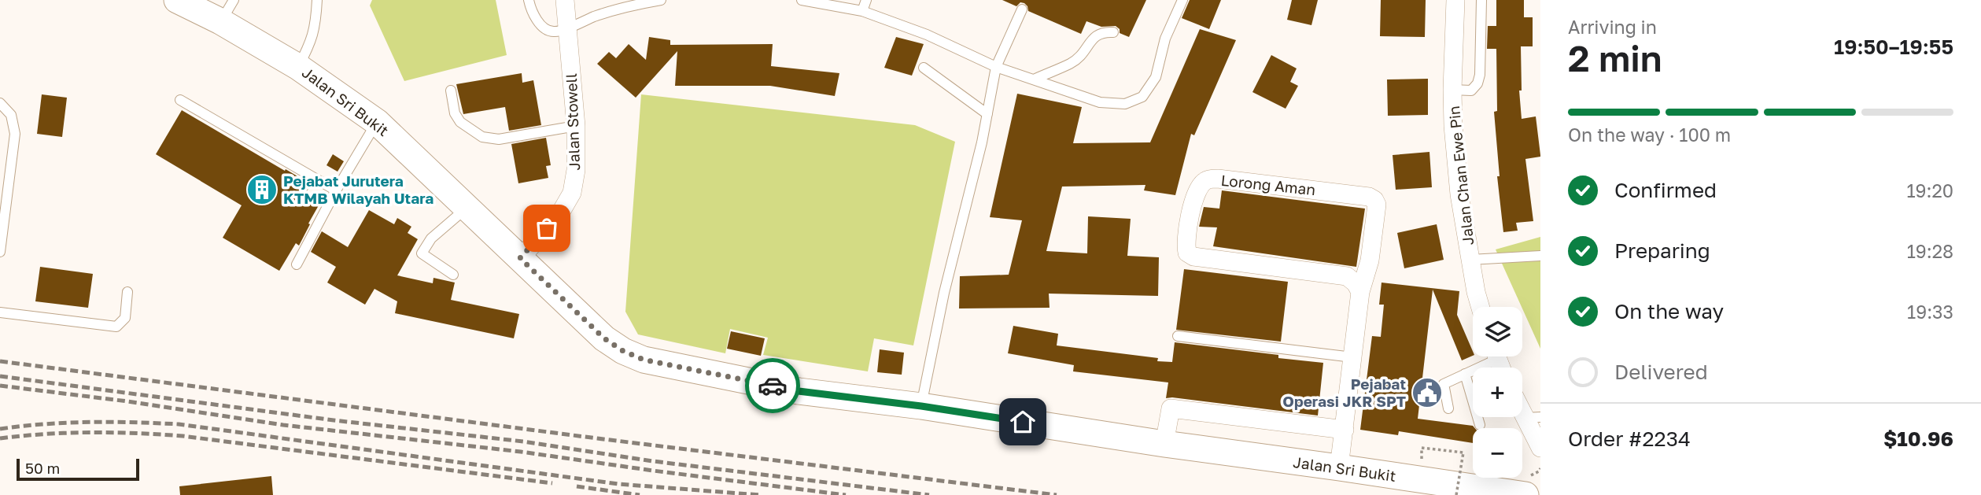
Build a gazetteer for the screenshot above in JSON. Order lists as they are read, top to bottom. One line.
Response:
{"streets":{"street":["Jalan Sri Bukit","Jalan Stowell","Jalan Chan Ewe Pin","Lorong Aman"]},"crossings":[["Jalan Sri Bukit","Jalan Stowell"]],"places":{"building":["Pejabat Jurutera KTMB Wilayah Utara"],"public building":["Pejabat Operasi JKR SPT"]},"scale_bar":"50 m","page":{"heading":["2 min","Arriving in","19:50–19:55"],"panel":["Order #2234","$10.96"],"bar":"On the way · 100 m","list":[["Confirmed","19:20"],["Preparing","19:28"],["On the way","19:33"],"Delivered"],"map_buttons":["+","−"],"scale":"50 m"}}
